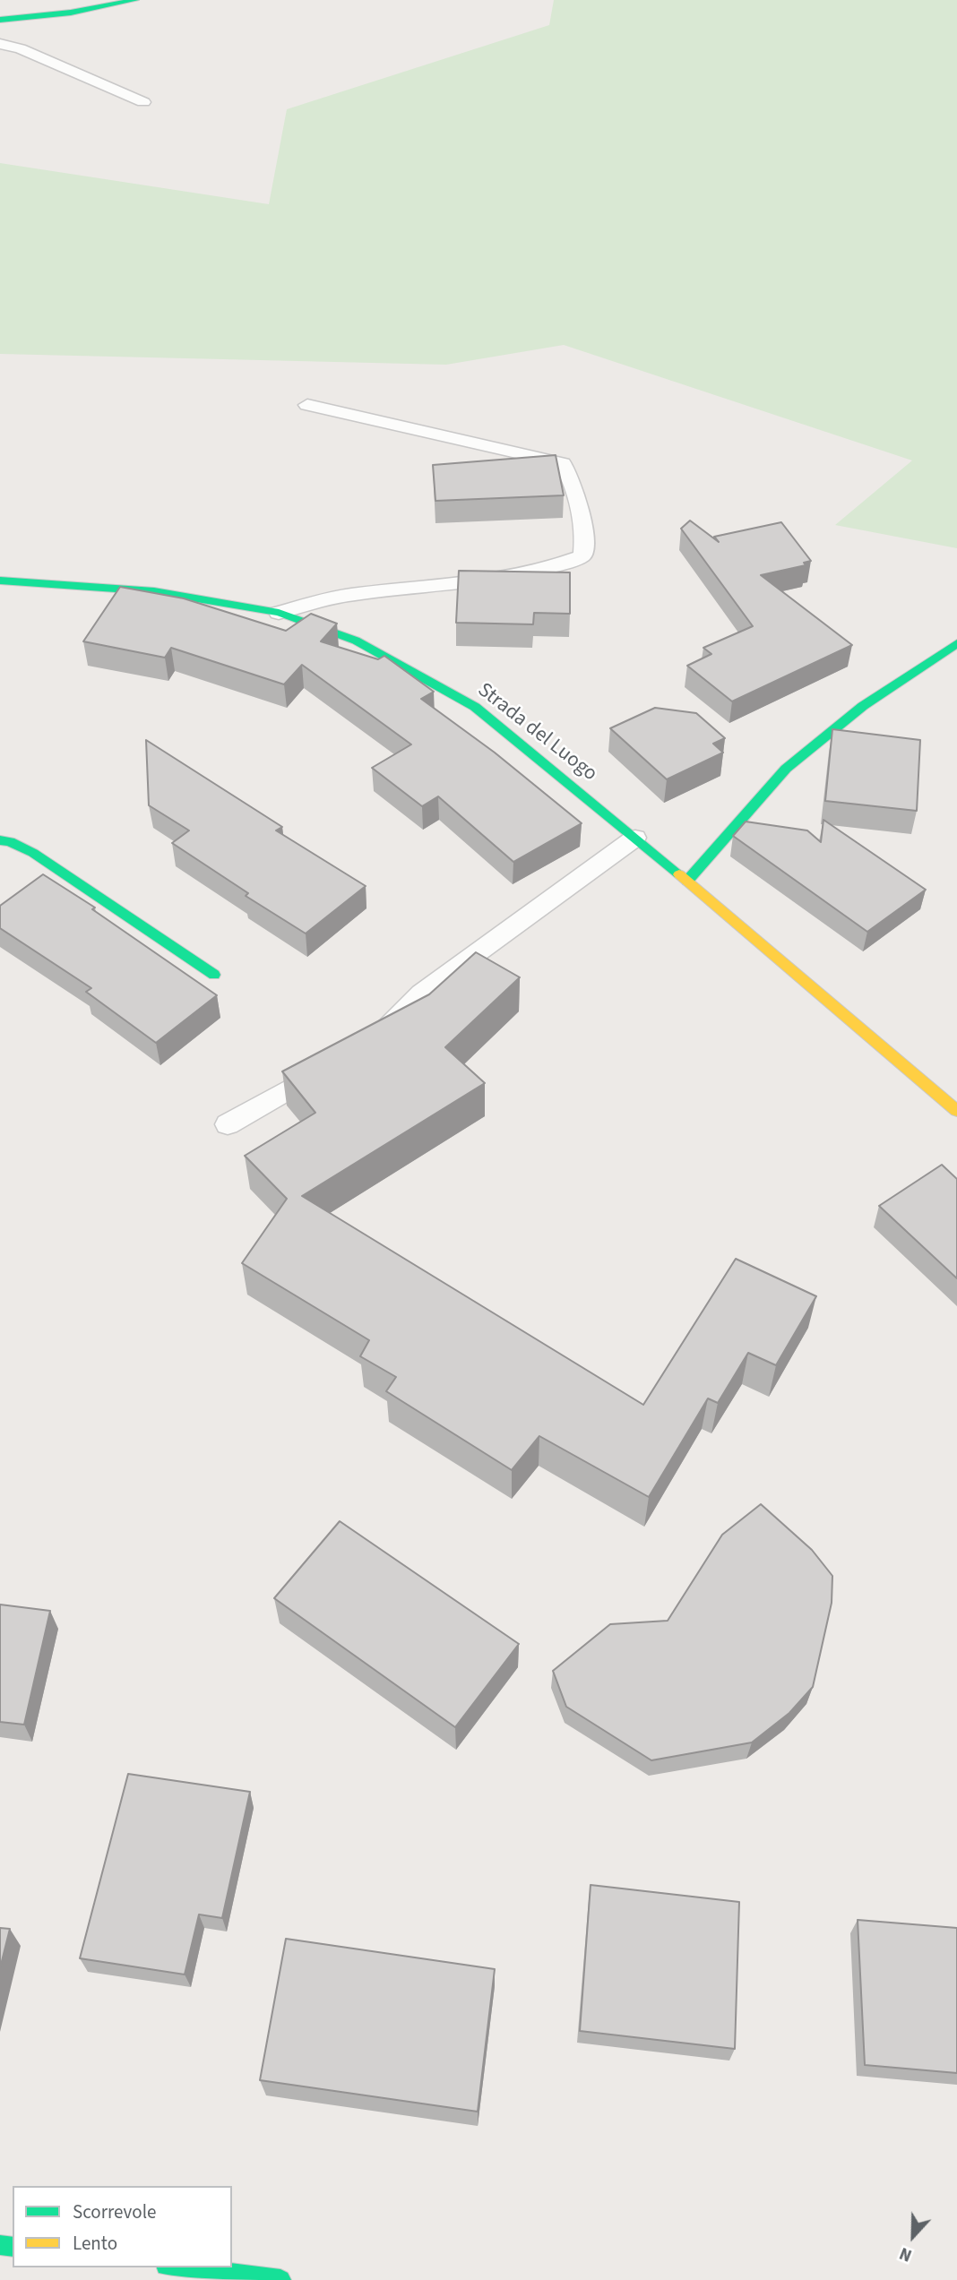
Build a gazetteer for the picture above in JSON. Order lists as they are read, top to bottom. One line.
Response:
{"streets":{"street":["Strada del Luogo"]},"legend":["Scorrevole","Lento"],"north":"bottom"}
